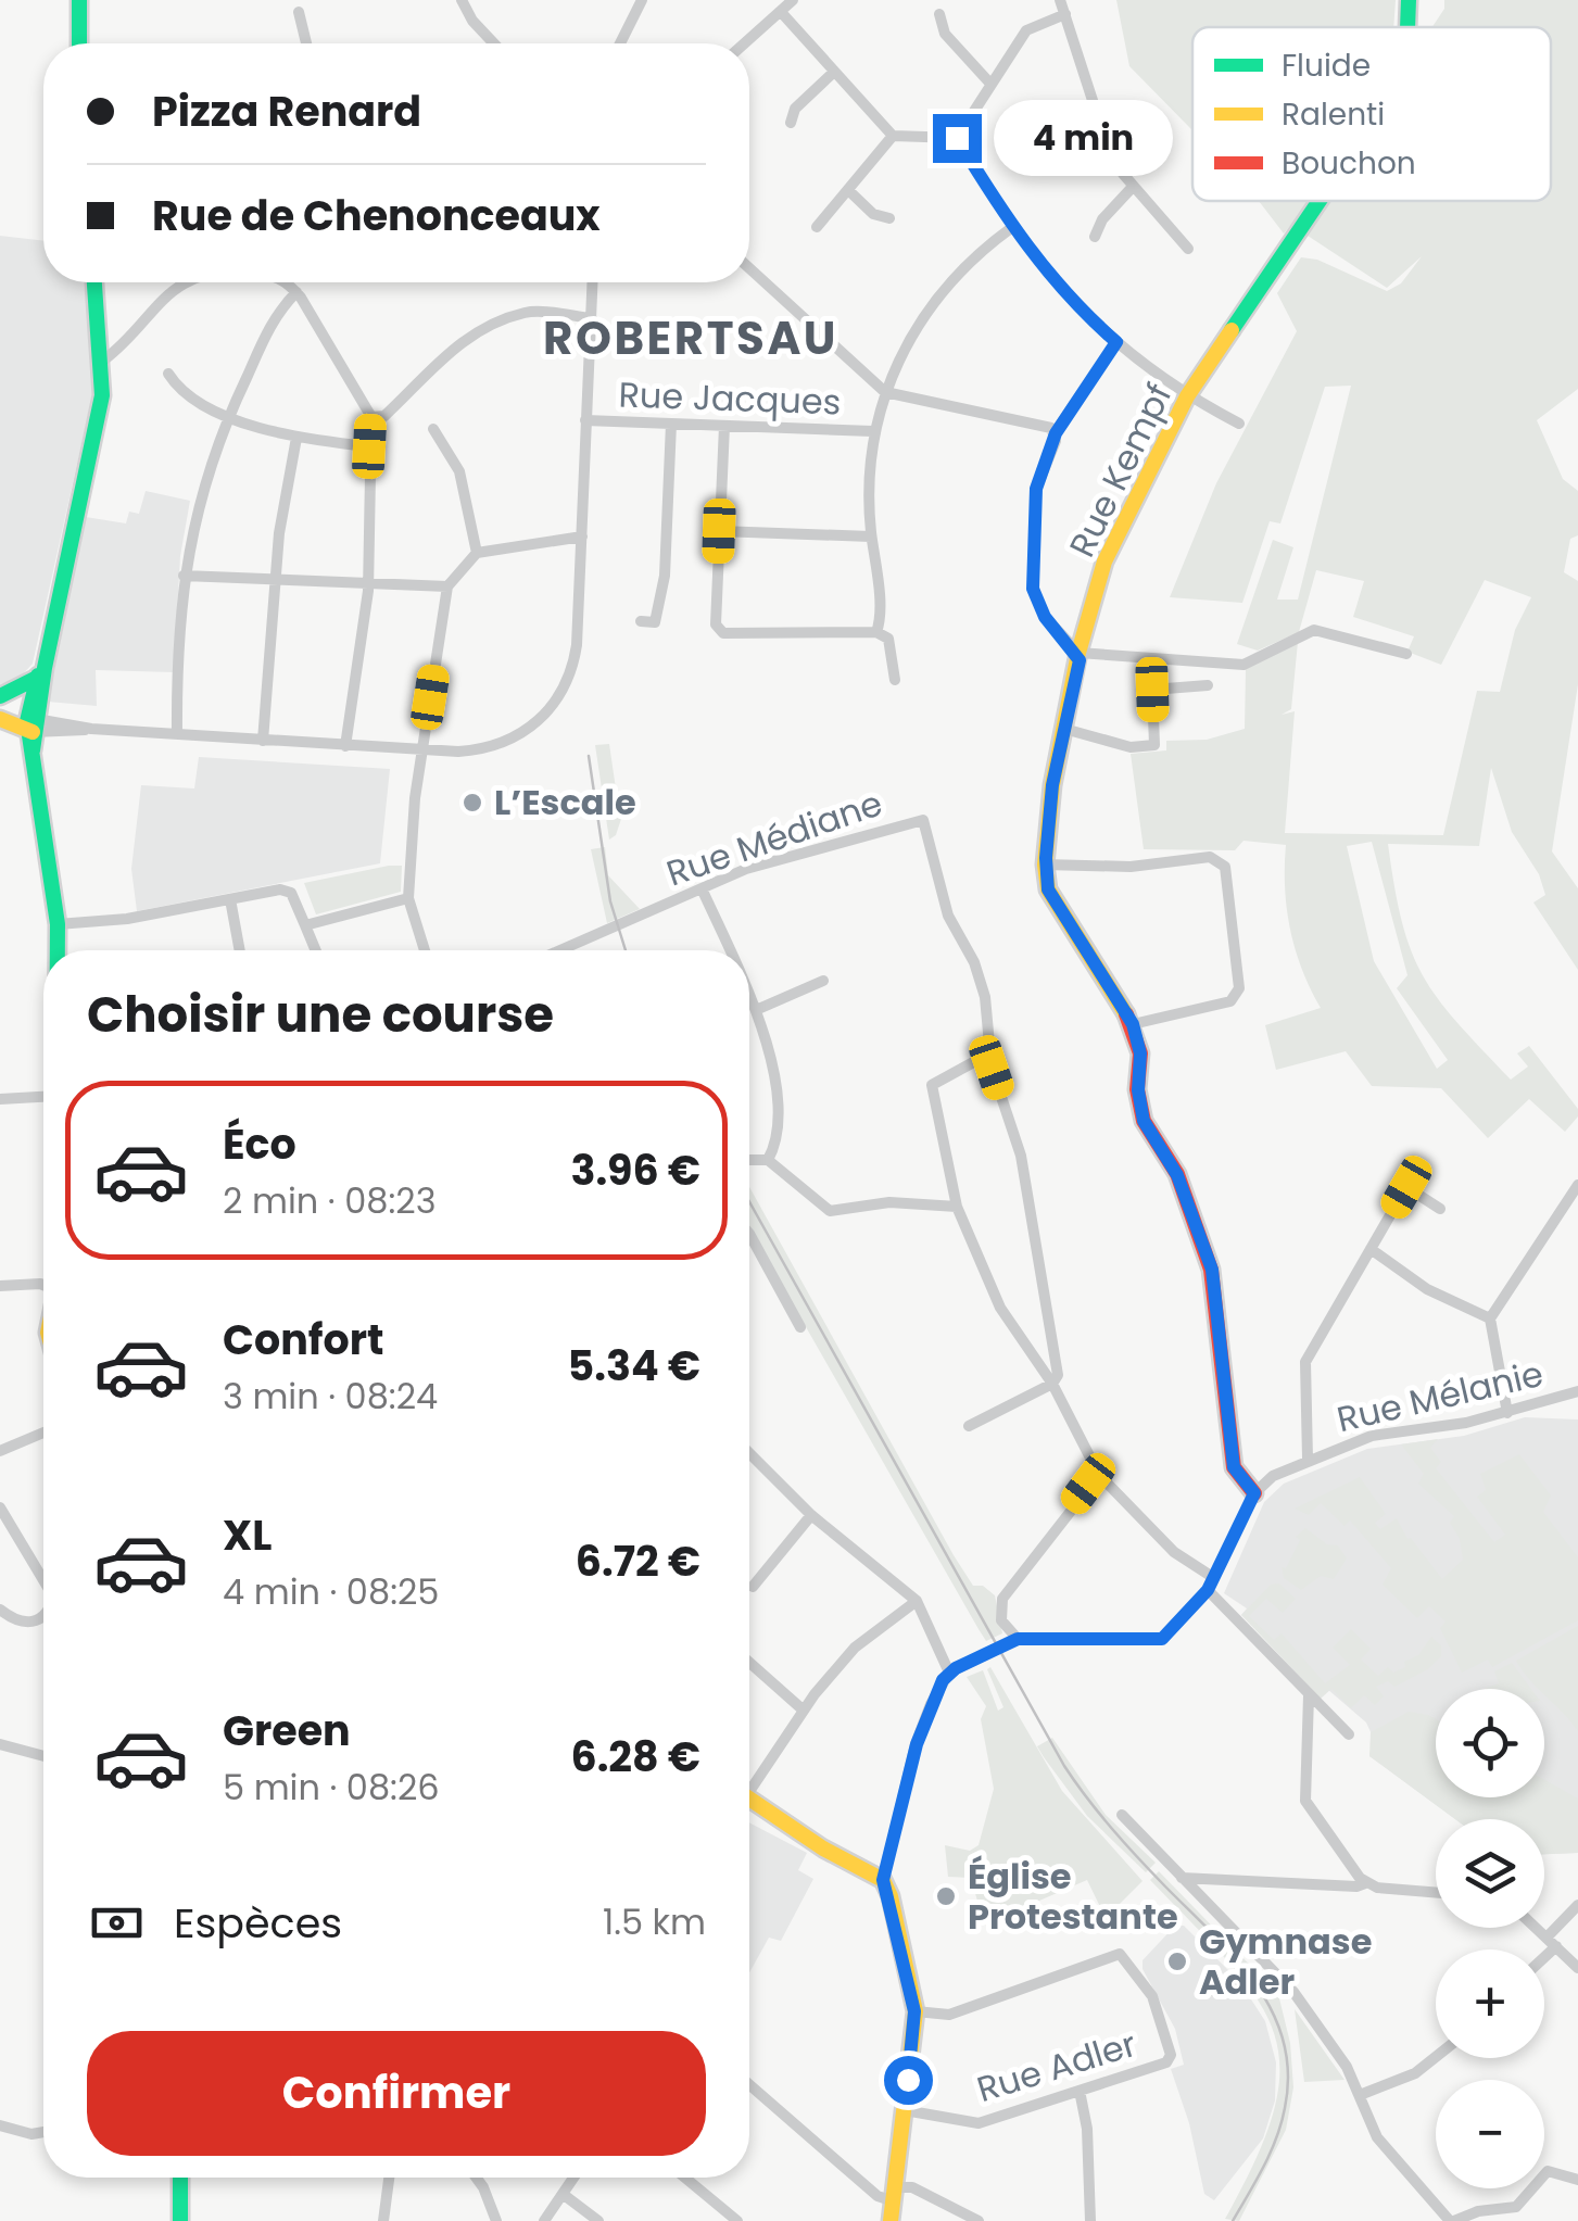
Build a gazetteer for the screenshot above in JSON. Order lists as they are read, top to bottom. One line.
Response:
{"streets":{"street":["Rue Jacques","Rue Kempf","Rue Médiane","Rue Mélanie","Rue Adler"]},"crossings":[["Rue Kempf","Rue Mélanie"]],"districts":["ROBERTSAU"],"places":["L’Escale","Église Protestante","Gymnase Adler"],"legend":["Fluide","Ralenti","Bouchon"],"page":{"banner":["Pizza Renard","Rue de Chenonceaux"],"bubble":"4 min","heading":"Choisir une course","list":[{"name":"Éco","note":"2 min · 08:23","value":"3.96 €"},{"name":"Confort","note":"3 min · 08:24","value":"5.34 €"},{"name":"XL","note":"4 min · 08:25","value":"6.72 €"},{"name":"Green","note":"5 min · 08:26","value":"6.28 €"}],"map_buttons":["+","−"],"pay":["Espèces","1.5 km"],"buttons":"Confirmer"}}
